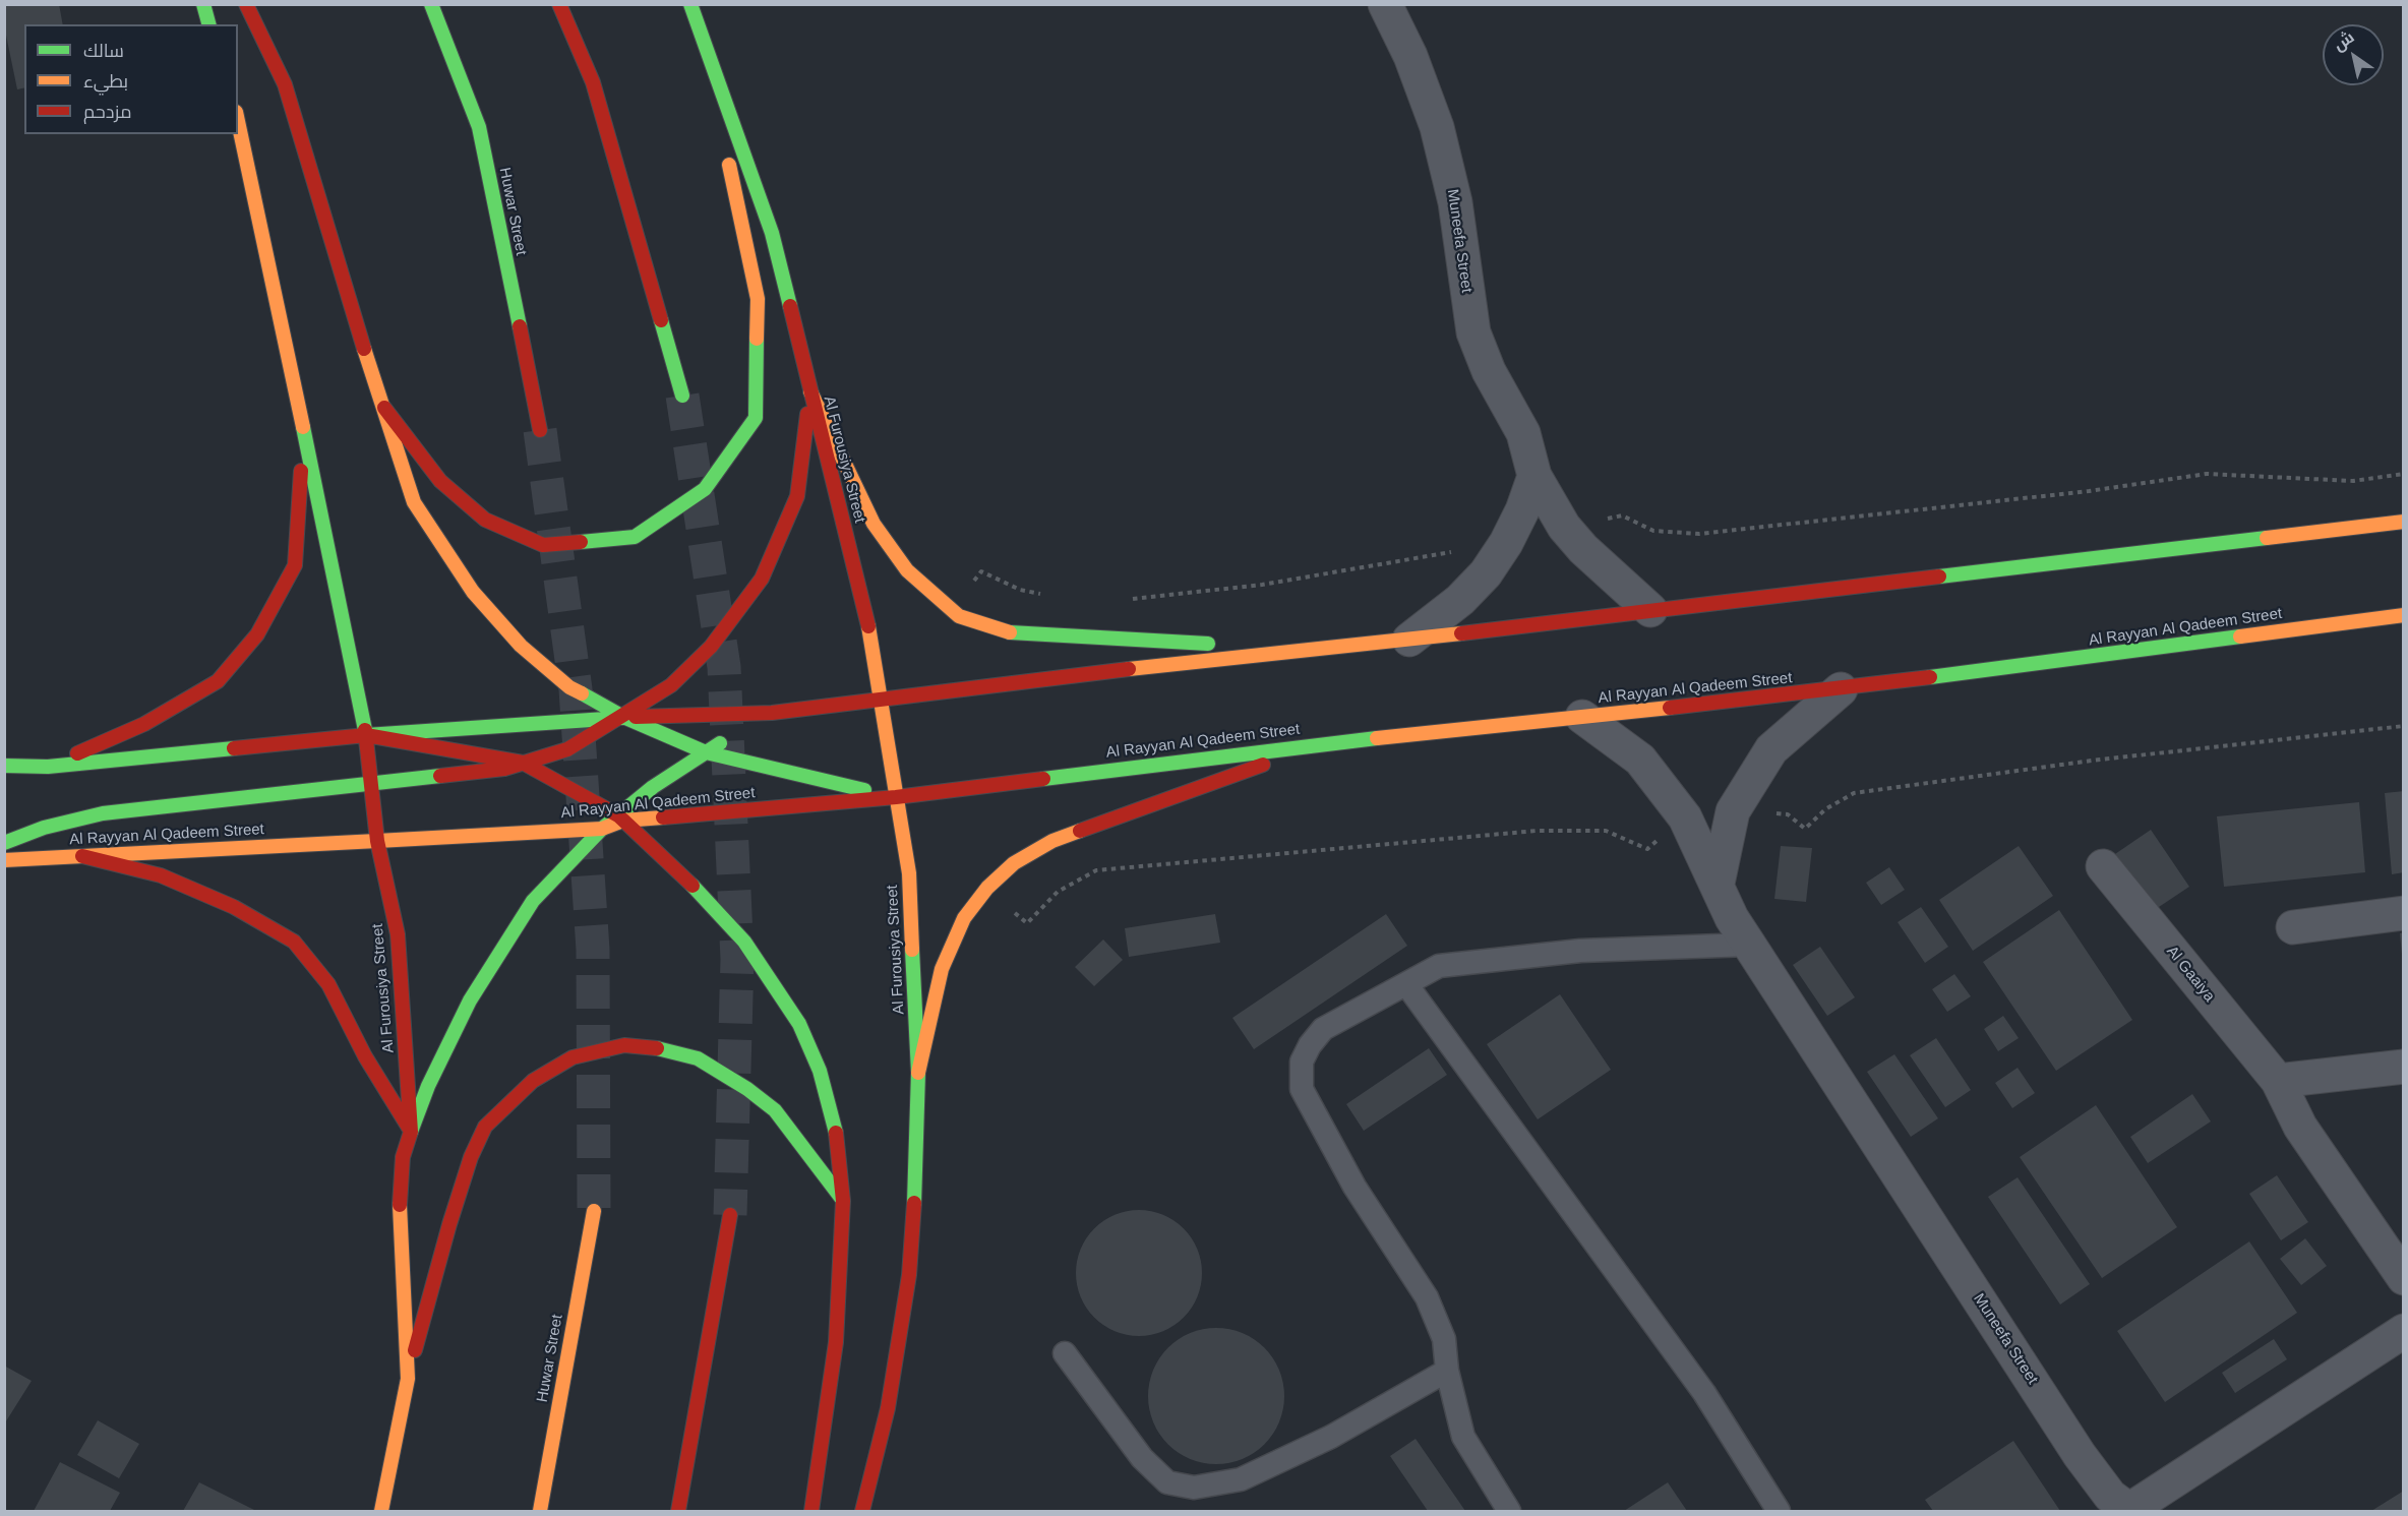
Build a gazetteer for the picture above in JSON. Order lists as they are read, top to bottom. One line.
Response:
{"streets":{"main road":["Huwar Street","Al Furousiya Street","Al Rayyan Al Qadeem Street"],"street":["Muneefa Street","Al Gaaiya"]},"crossings":[["Muneefa Street","Al Rayyan Al Qadeem Street"],["Al Furousiya Street","Al Rayyan Al Qadeem Street"]],"legend":["سالك","بطيء","مزدحم"],"north":"top left"}
